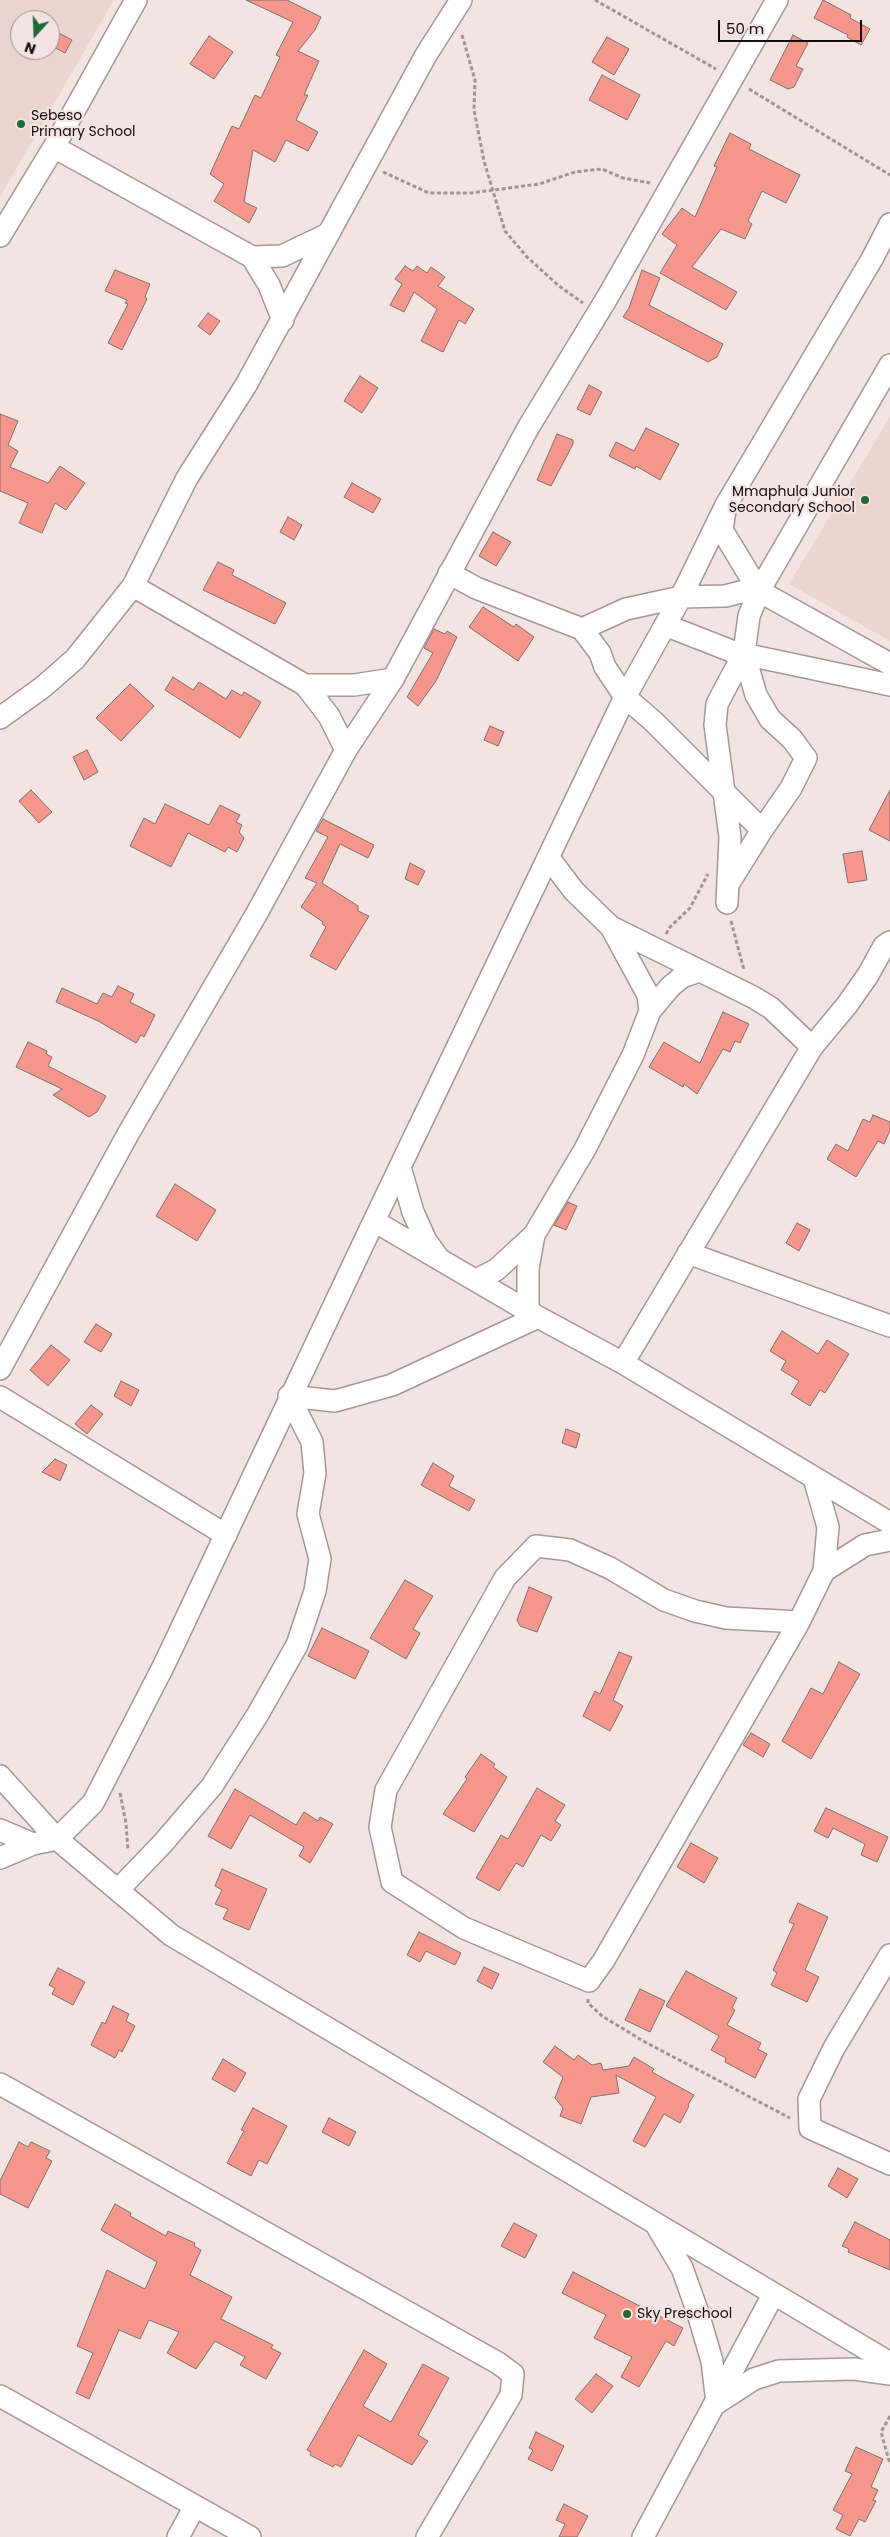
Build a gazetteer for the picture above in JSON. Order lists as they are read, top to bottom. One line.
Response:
{"places":["Sebeso Primary School","Mmaphula Junior Secondary School","Sky Preschool"],"scale_bar":"50 m","north":"bottom"}
